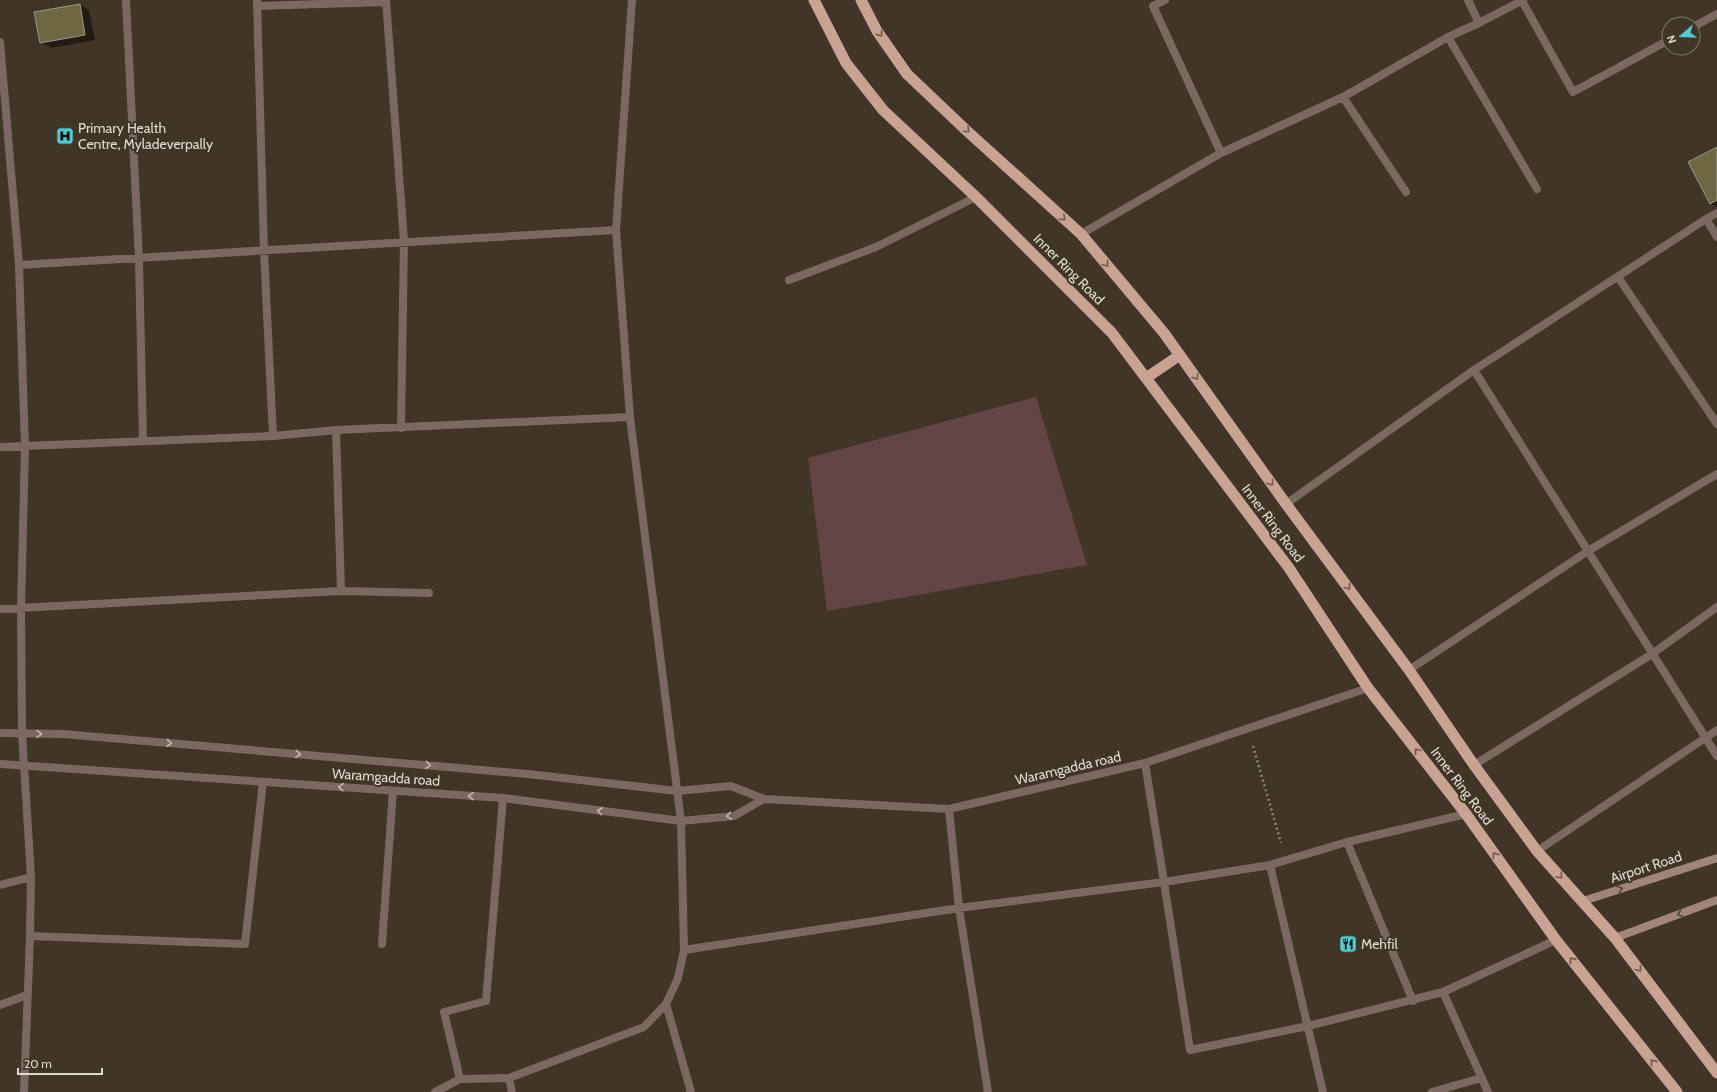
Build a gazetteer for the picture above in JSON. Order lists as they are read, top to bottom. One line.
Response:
{"streets":{"highway":["Inner Ring Road"],"main road":["Airport Road"],"street":["Waramgadda road"]},"crossings":[["Inner Ring Road","Waramgadda road"],["Inner Ring Road","Airport Road"]],"places":{"hospital":["Primary Health Centre, Myladeverpally"],"restaurant":["Mehfil"]},"scale_bar":"20 m","north":"left"}
